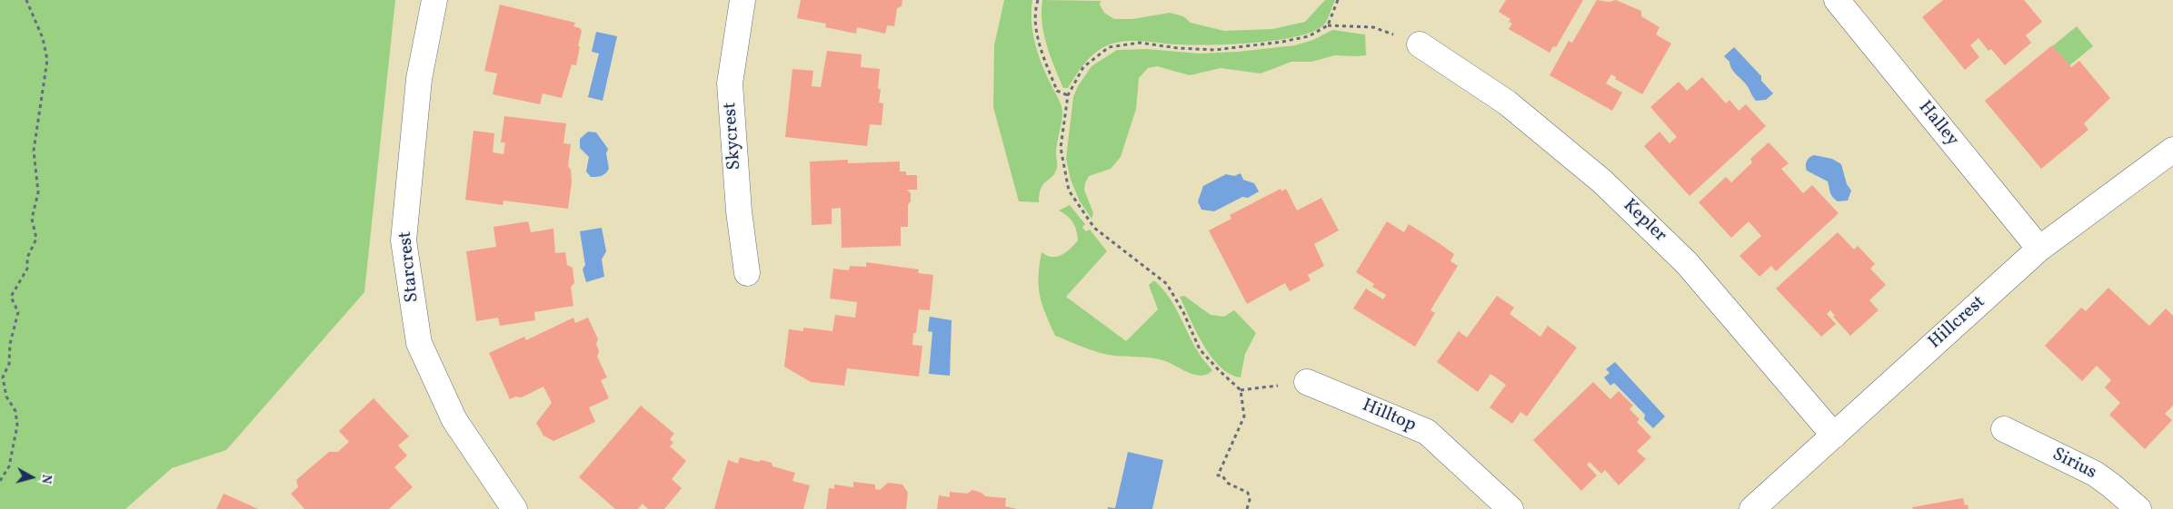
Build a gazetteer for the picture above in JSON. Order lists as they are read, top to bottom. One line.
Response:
{"streets":{"street":["Halley","Skycrest","Kepler","Starcrest","Hillcrest","Hilltop","Sirius"]},"crossings":[["Halley","Hillcrest"],["Kepler","Hillcrest"]],"north":"right"}
